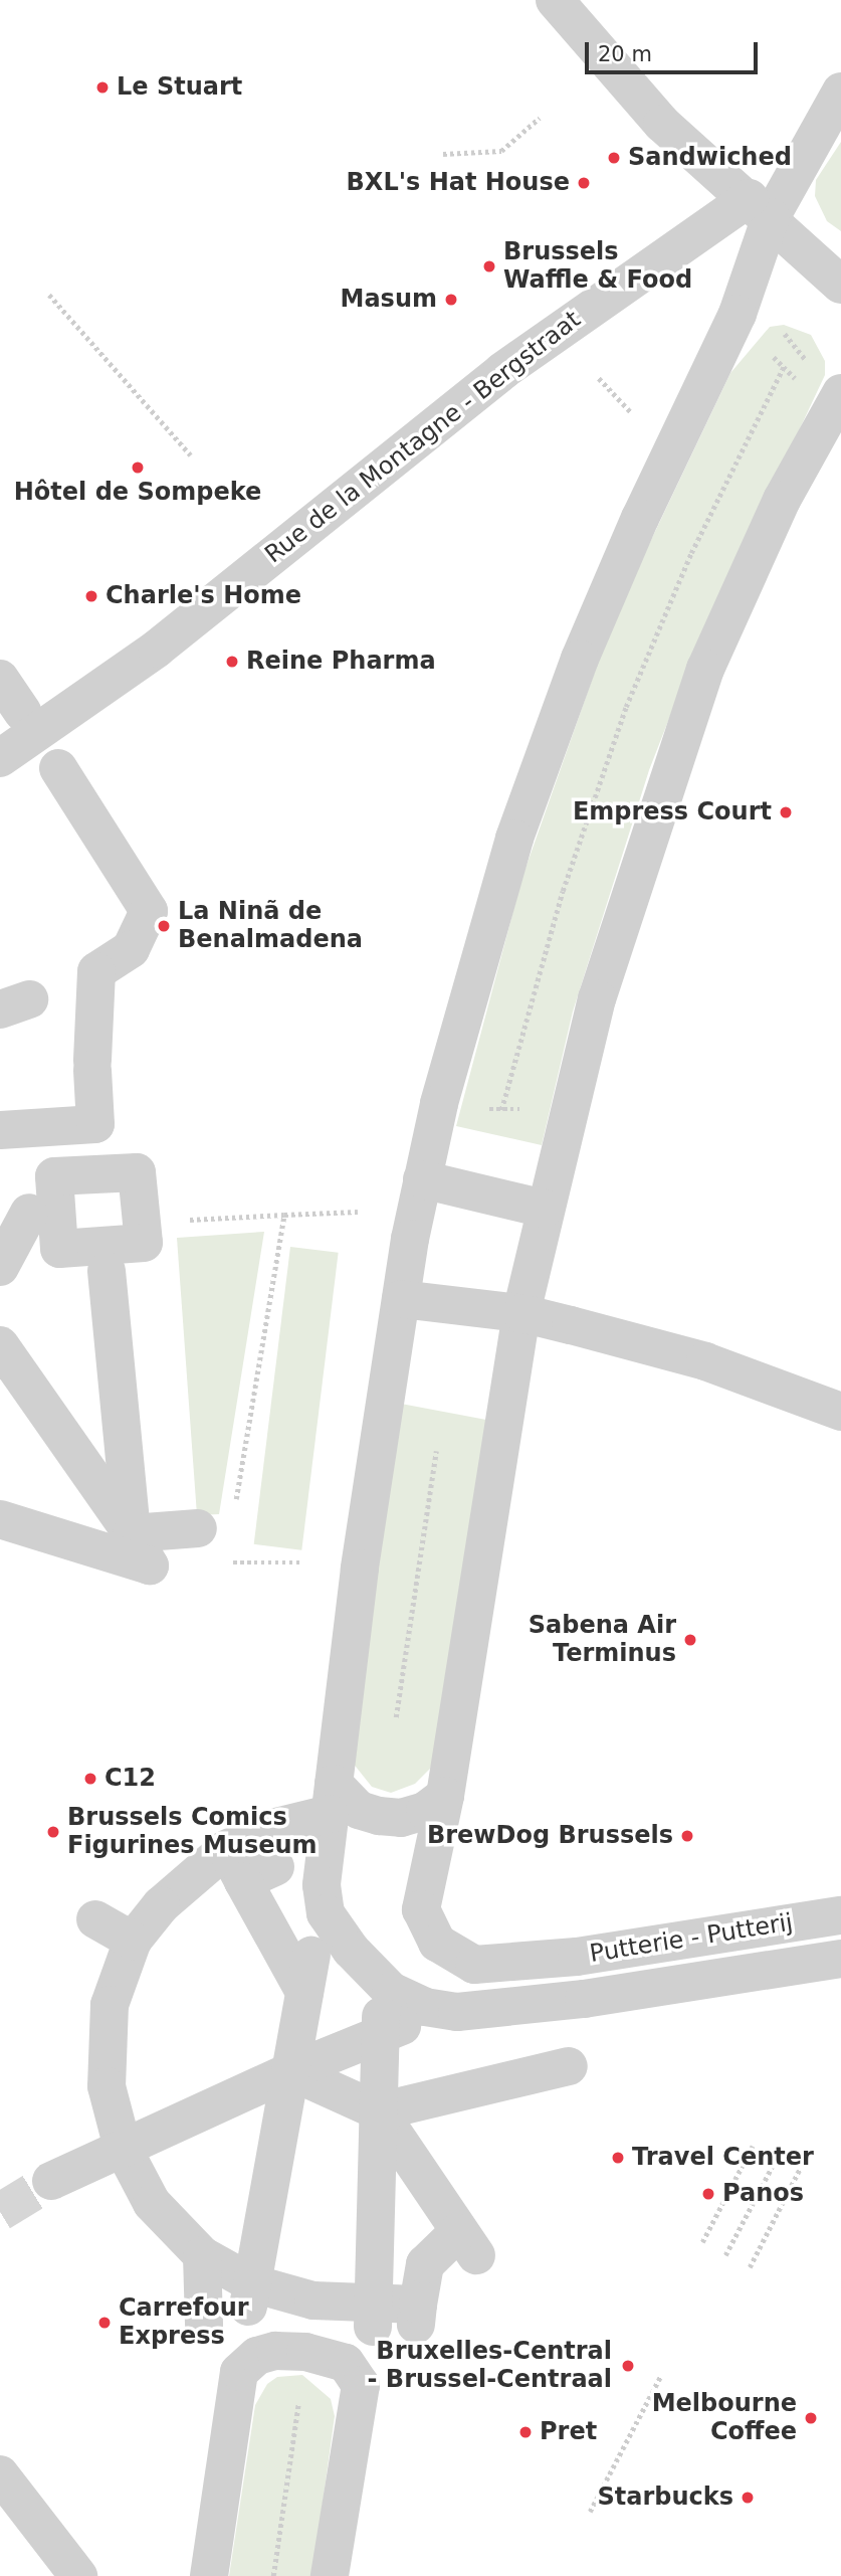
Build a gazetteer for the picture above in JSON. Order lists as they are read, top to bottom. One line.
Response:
{"streets":{"street":["Rue de la Montagne - Bergstraat","Putterie - Putterij"]},"crossings":[["Rue de la Montagne - Bergstraat","Putterie - Putterij"]],"places":["Le Stuart","Sandwiched","BXL's Hat House","Brussels Waffle & Food","Masum","Hôtel de Sompeke","Charle's Home","Reine Pharma","Empress Court","La Ninã de Benalmadena","Sabena Air Terminus","C12","Brussels Comics Figurines Museum","BrewDog Brussels","Travel Center","Panos","Carrefour Express","Bruxelles-Central - Brussel-Centraal","Melbourne Coffee","Pret","Starbucks"],"scale_bar":"20 m"}
